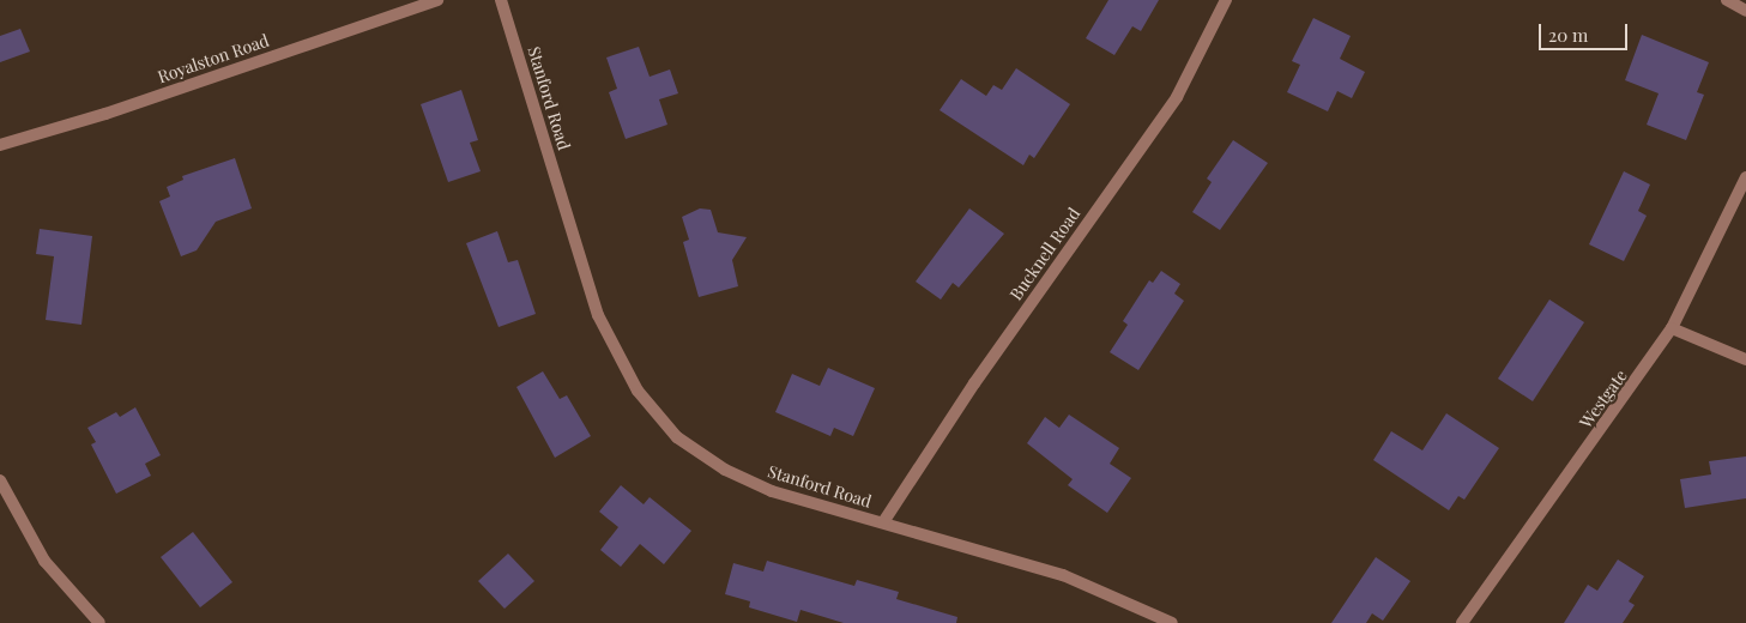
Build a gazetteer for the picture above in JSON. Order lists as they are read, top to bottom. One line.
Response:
{"streets":{"street":["Royalston Road","Stanford Road","Bucknell Road","Westgate"]},"crossings":[["Stanford Road","Bucknell Road"]],"scale_bar":"20 m"}
